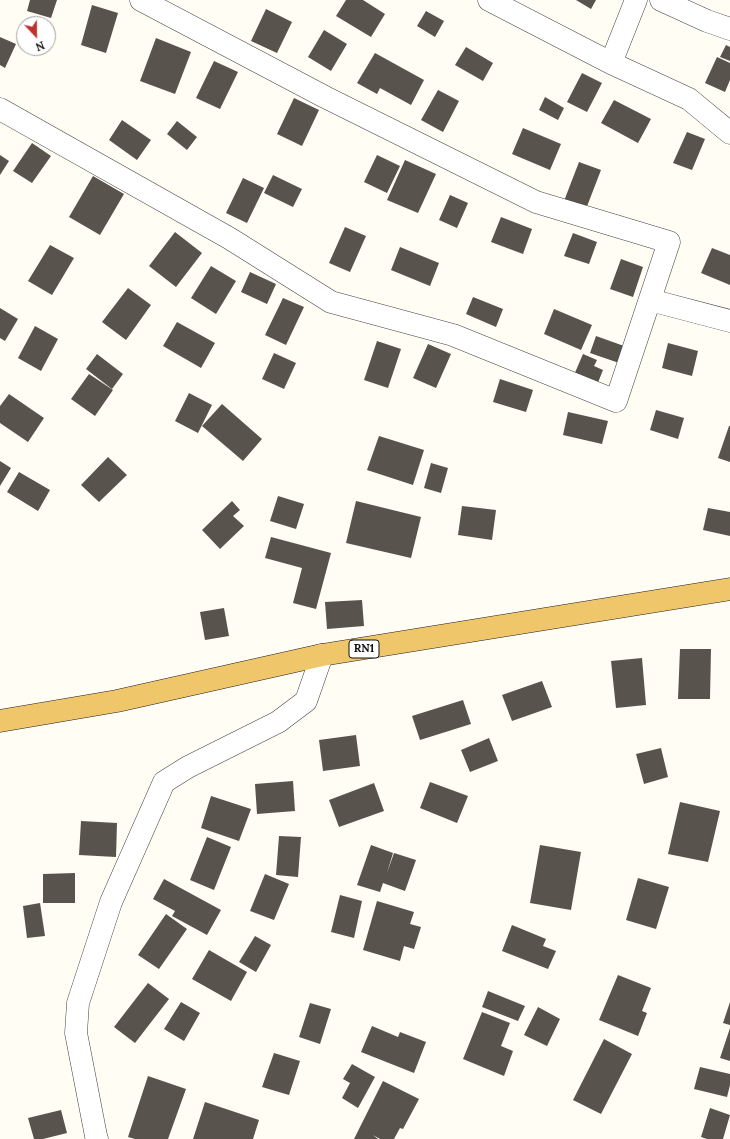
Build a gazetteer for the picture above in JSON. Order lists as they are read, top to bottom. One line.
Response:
{"streets":{"highway":["RN1"]},"north":"bottom"}
